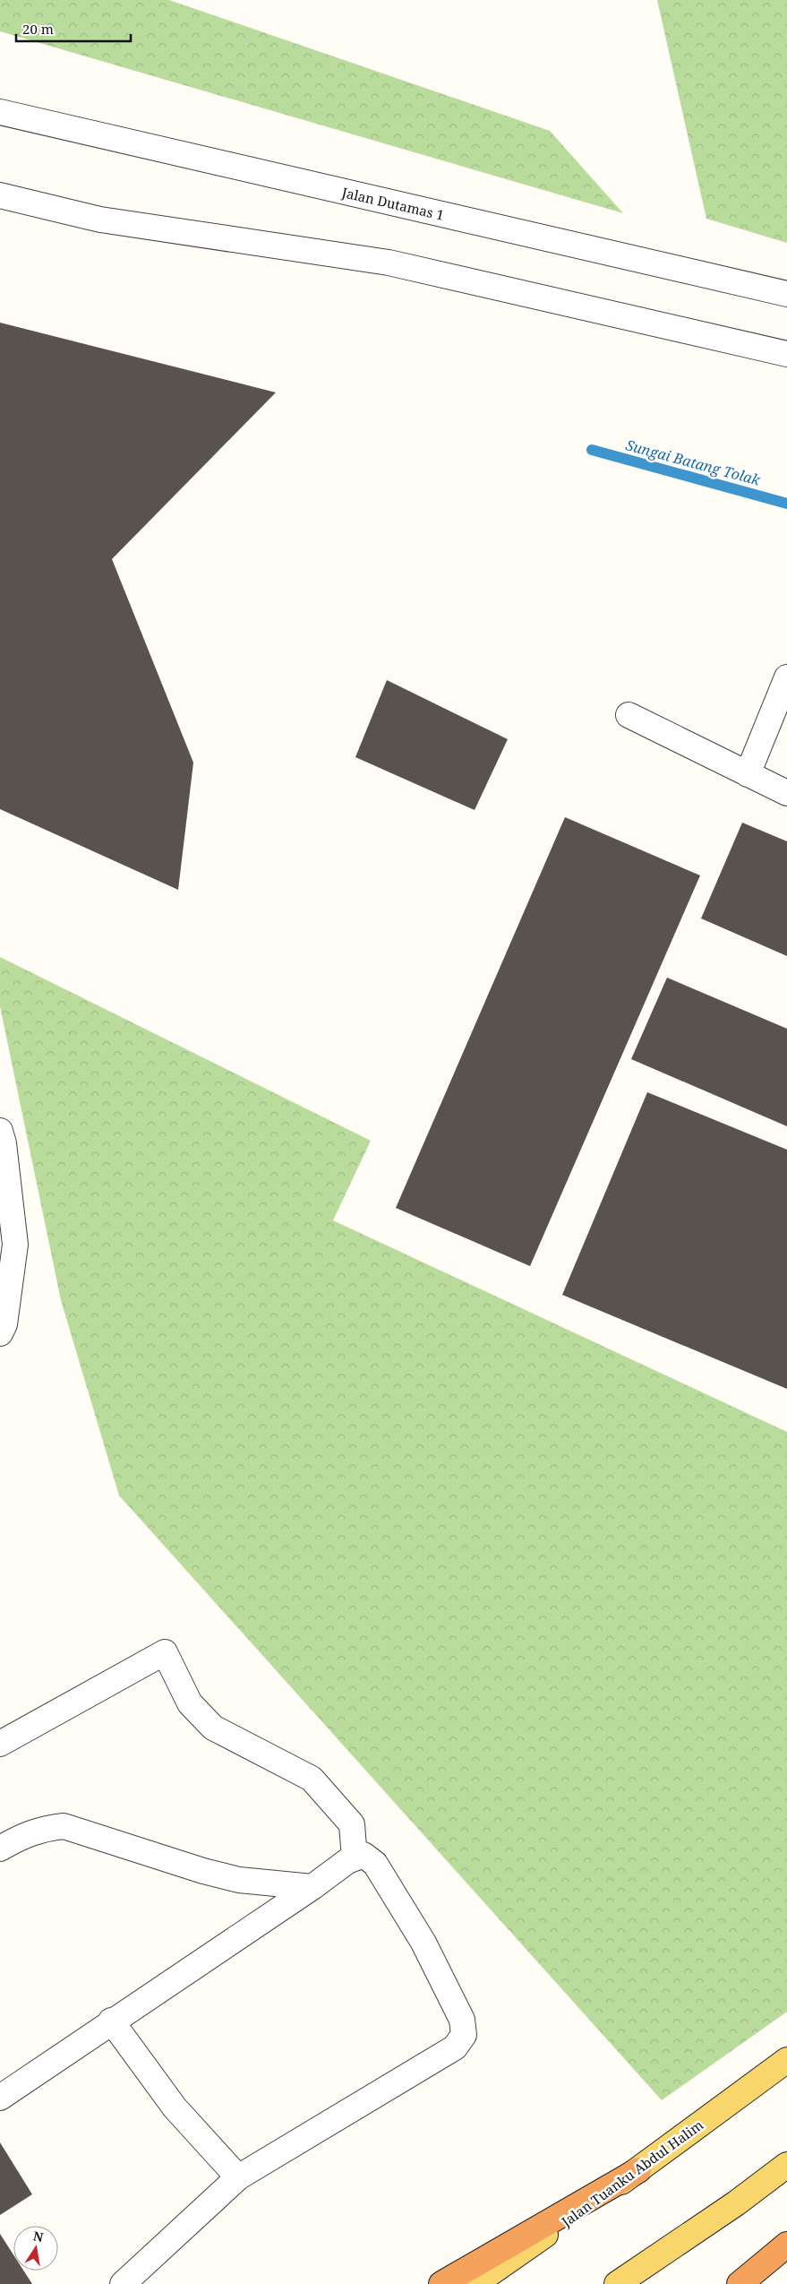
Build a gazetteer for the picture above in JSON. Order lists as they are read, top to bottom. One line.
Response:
{"streets":{"main road":["Jalan Tuanku Abdul Halim"],"street":["Jalan Dutamas 1"]},"water":["Sungai Batang Tolak"],"scale_bar":"20 m","north":"top"}
